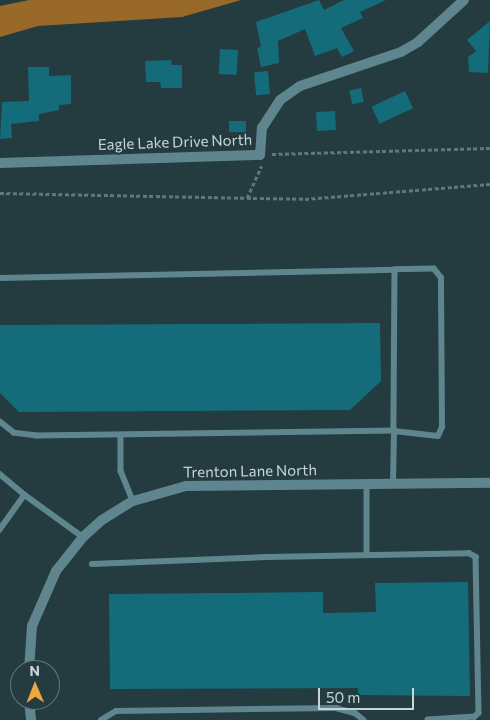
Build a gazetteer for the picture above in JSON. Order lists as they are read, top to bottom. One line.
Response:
{"streets":{"street":["Eagle Lake Drive North","Trenton Lane North"]},"scale_bar":"50 m","north":"top"}
